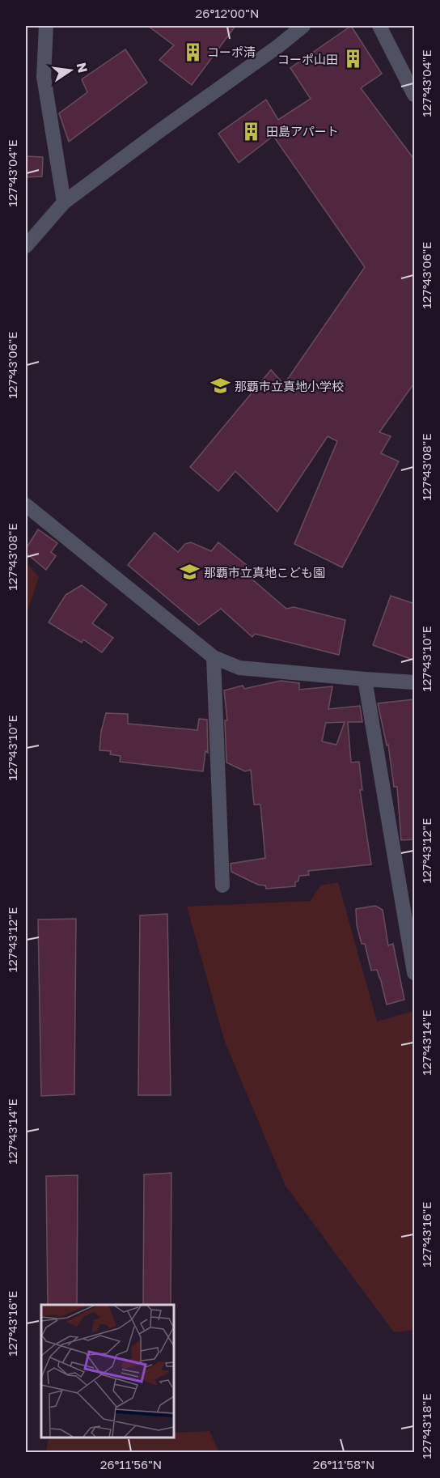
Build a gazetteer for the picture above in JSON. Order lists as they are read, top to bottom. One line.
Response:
{"places":{"building":["コーポ清","コーポ山田","田島アパート"],"school or university":["那覇市立真地小学校","那覇市立真地こども園"]},"north":"right","coordinates":["26°12'00\"N","127°43'04\"E","127°43'06\"E","127°43'08\"E","127°43'10\"E","127°43'12\"E","127°43'14\"E","127°43'16\"E","127°43'18\"E","26°11'56\"N","26°11'58\"N"]}
